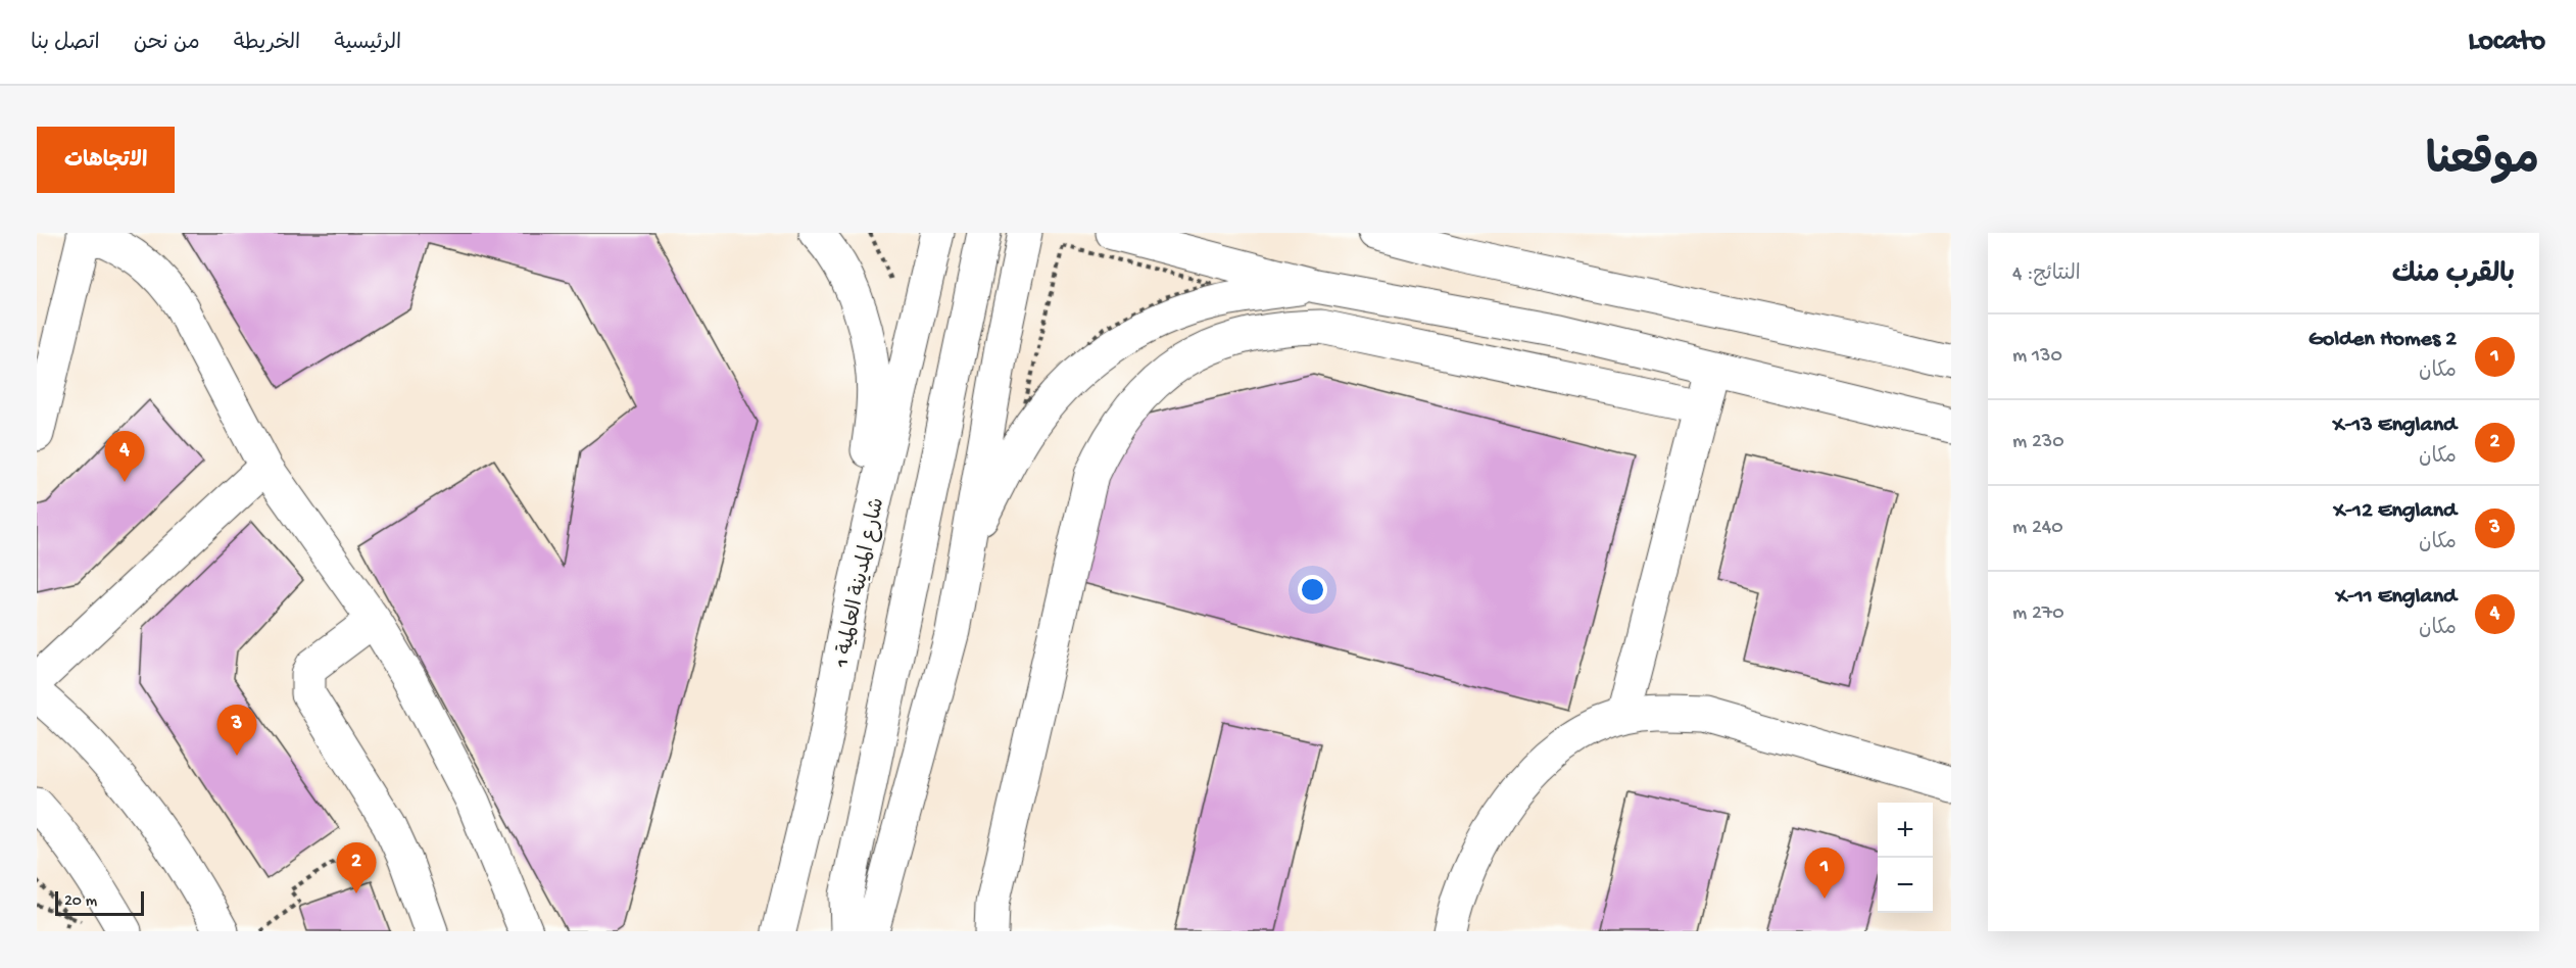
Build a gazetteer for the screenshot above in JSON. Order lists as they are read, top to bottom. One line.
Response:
{"streets":{"street":["شارع المدينة العالمية 1"]},"scale_bar":"20 m","page":{"header":"Locato","nav":["الرئيسية","الخريطة","من نحن","اتصل بنا"],"title":"موقعنا","buttons":"الاتجاهات","heading":["بالقرب منك","النتائج: 4"],"list":[{"mark":"1","name":"Golden Homes 2","note":"مكان","value":"130 m"},{"mark":"2","name":"X-13 England","note":"مكان","value":"230 m"},{"mark":"3","name":"X-12 England","note":"مكان","value":"240 m"},{"mark":"4","name":"X-11 England","note":"مكان","value":"270 m"}],"pins":["4","3","2","1"],"map_buttons":["+","−"],"scale":"20 m"}}
